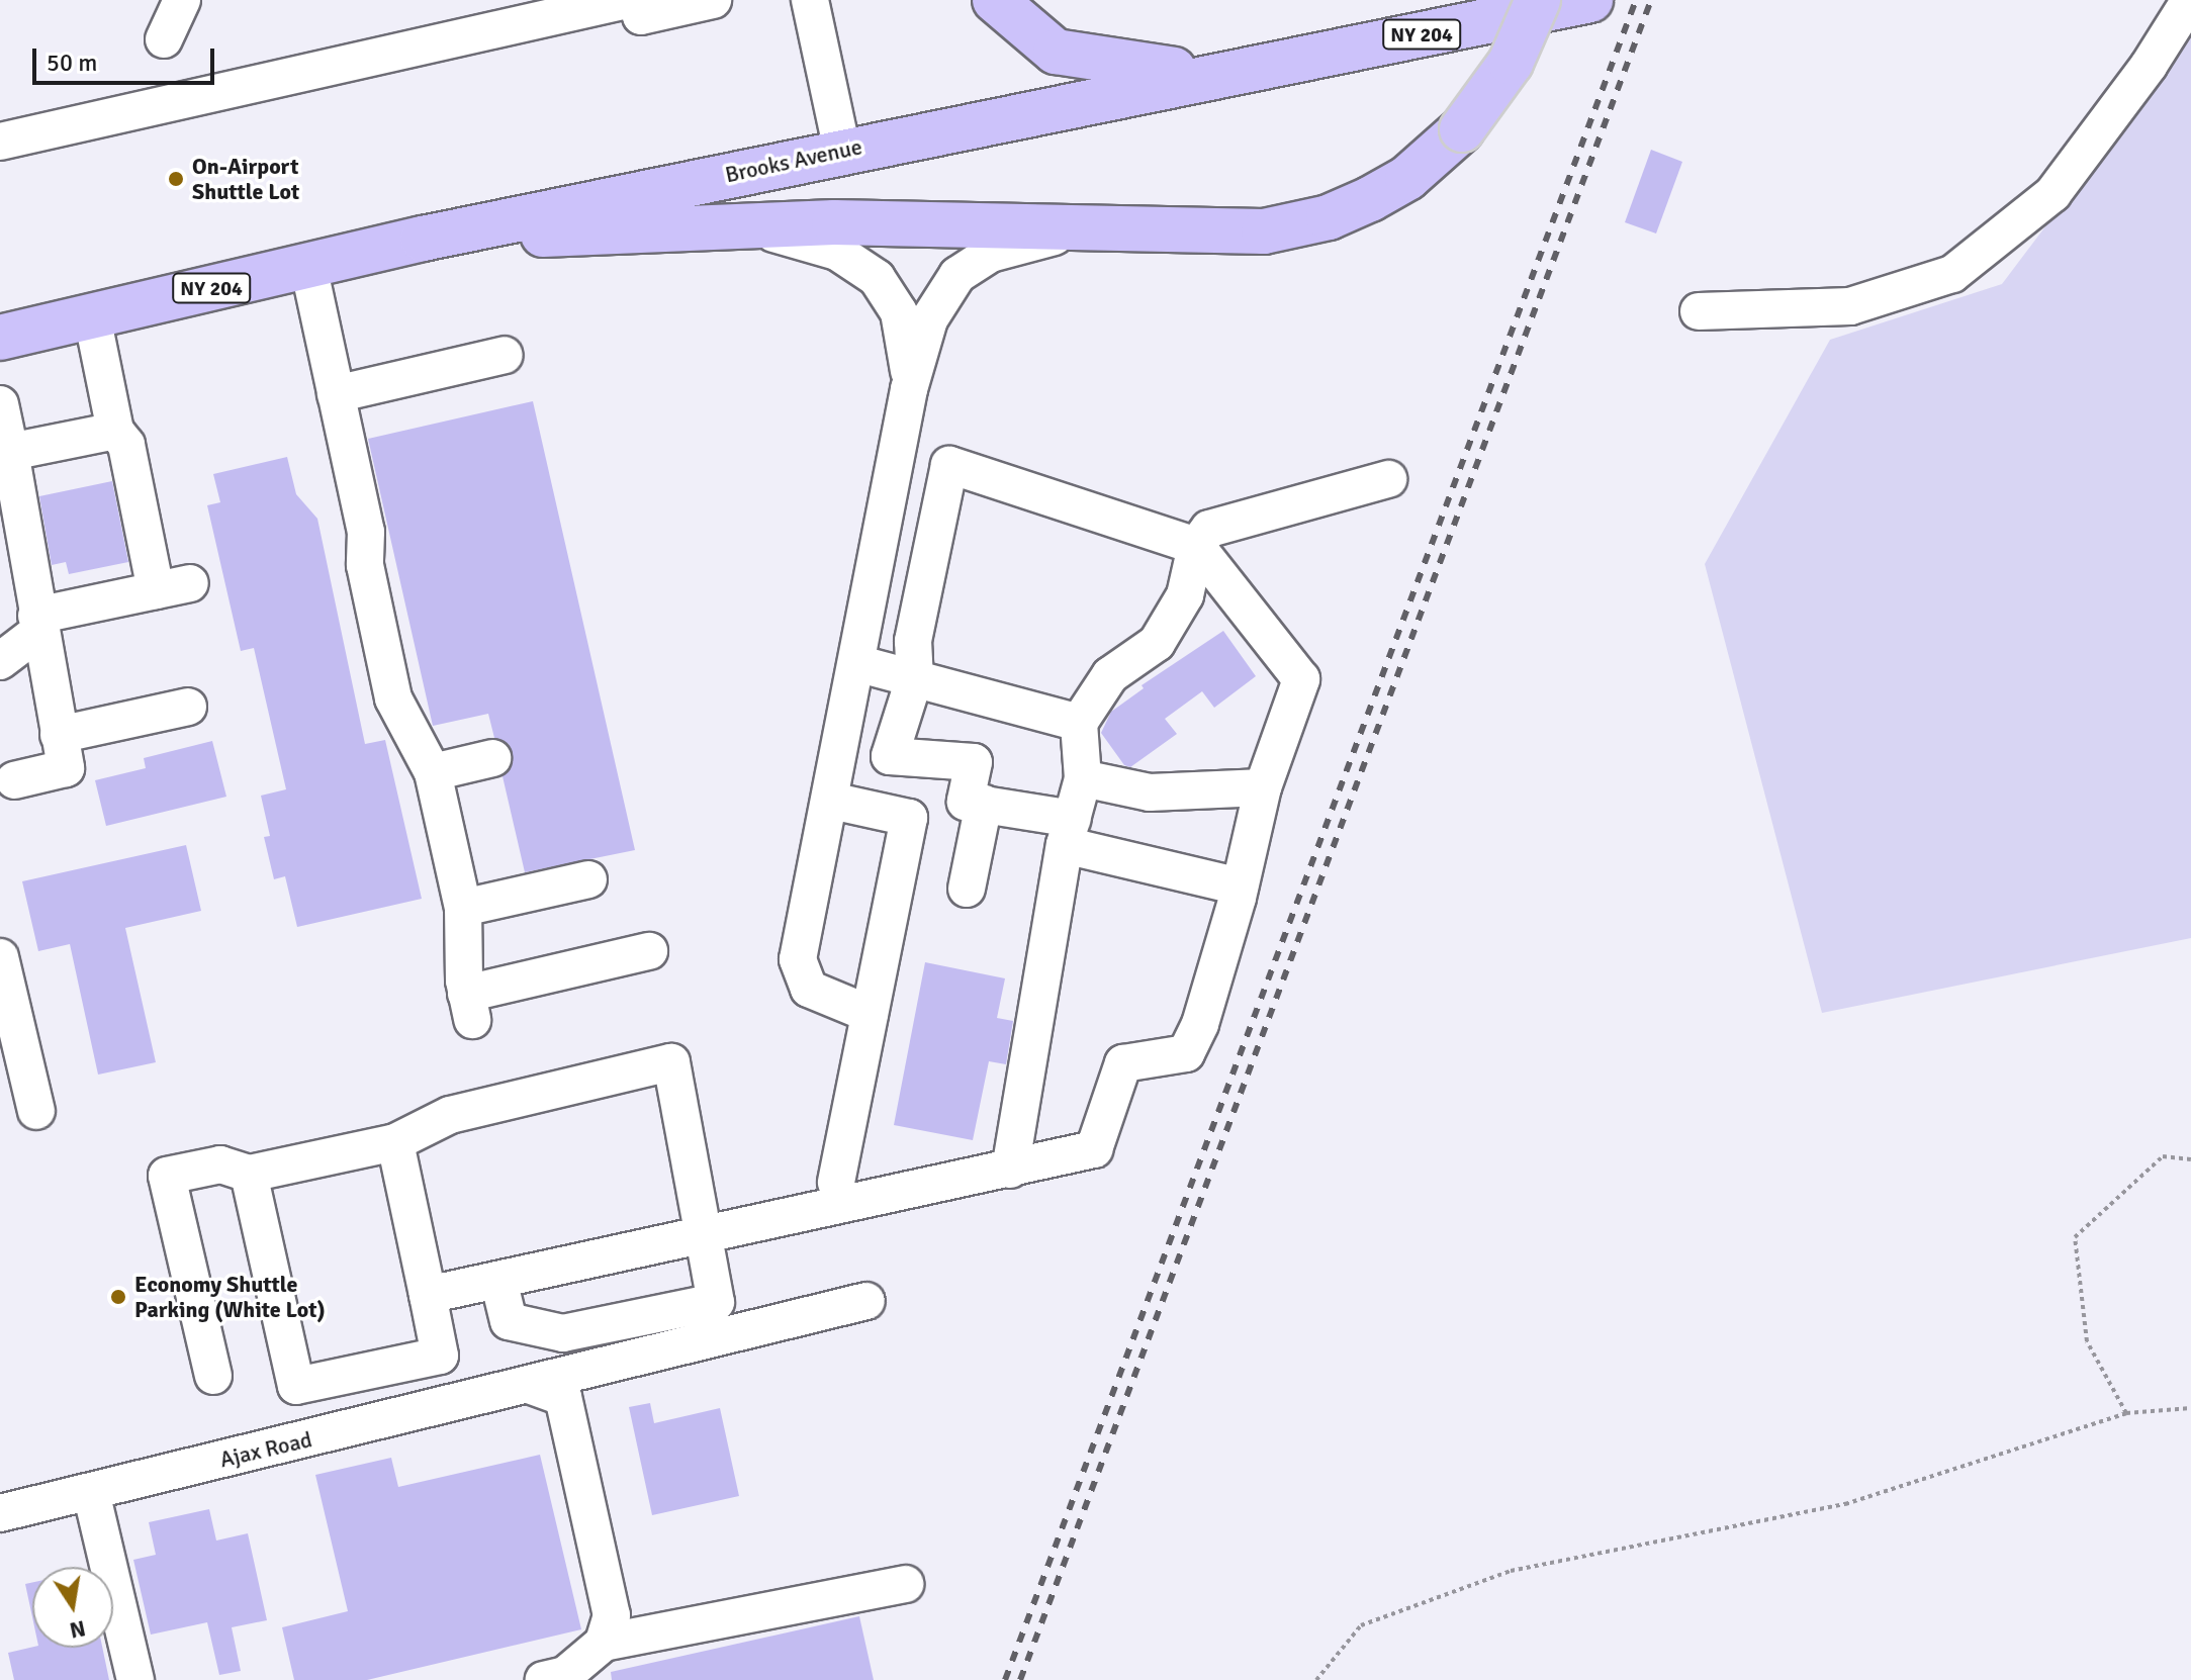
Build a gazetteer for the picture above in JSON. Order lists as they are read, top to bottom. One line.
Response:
{"streets":{"main road":["NY 204","Brooks Avenue"],"street":["Ajax Road"]},"places":["On-Airport Shuttle Lot","Economy Shuttle Parking (White Lot)"],"scale_bar":"50 m","north":"bottom"}
